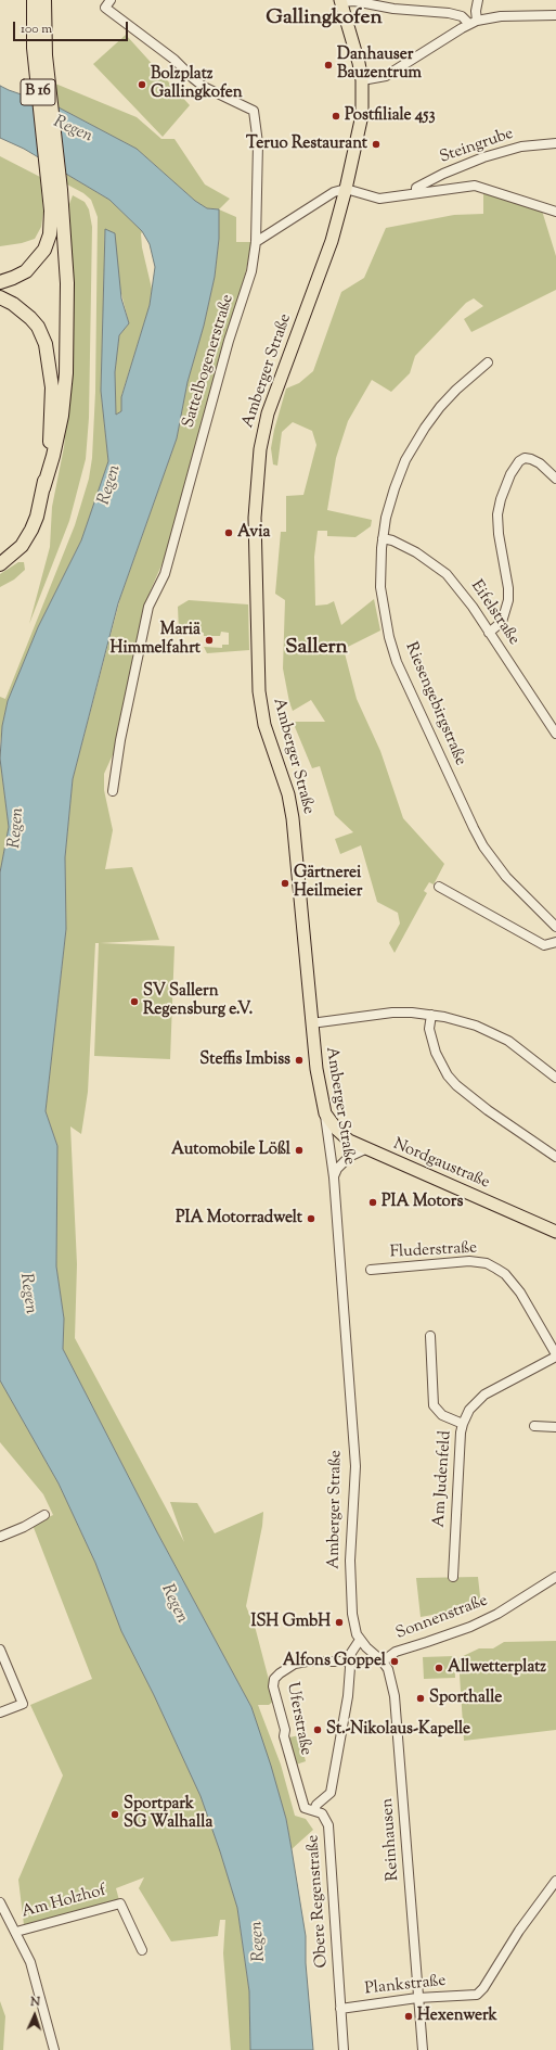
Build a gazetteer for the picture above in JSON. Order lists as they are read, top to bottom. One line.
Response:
{"streets":{"highway":["B 16"],"main road":["Amberger Straße","Nordgaustraße"],"street":["Steingrube","Sattelbogenerstraße","Eifelstraße","Riesengebirgstraße","Fluderstraße","Am Judenfeld","Sonnenstraße","Uferstraße","Reinhausen","Obere Regenstraße","Am Holzhof","Plankstraße"]},"crossings":[["Amberger Straße","Nordgaustraße"],["Amberger Straße","Reinhausen"],["Amberger Straße","Obere Regenstraße"],["Eifelstraße","Riesengebirgstraße"],["Fluderstraße","Am Judenfeld"],["Sonnenstraße","Reinhausen"],["Uferstraße","Obere Regenstraße"],["Reinhausen","Obere Regenstraße"],["Reinhausen","Plankstraße"],["Obere Regenstraße","Plankstraße"]],"districts":["Gallingkofen","Sallern"],"water":["Regen"],"places":["Danhauser Bauzentrum","Bolzplatz Gallingkofen","Postfiliale 453","Teruo Restaurant","Avia","Mariä Himmelfahrt","Gärtnerei Heilmeier","SV Sallern Regensburg e.V.","Steffis Imbiss","Automobile Lößl","PIA Motors","PIA Motorradwelt","ISH GmbH","Alfons Goppel","Allwetterplatz","Sporthalle","St.-Nikolaus-Kapelle","Sportpark SG Walhalla","Hexenwerk"],"scale_bar":"100 m","north":"top"}
